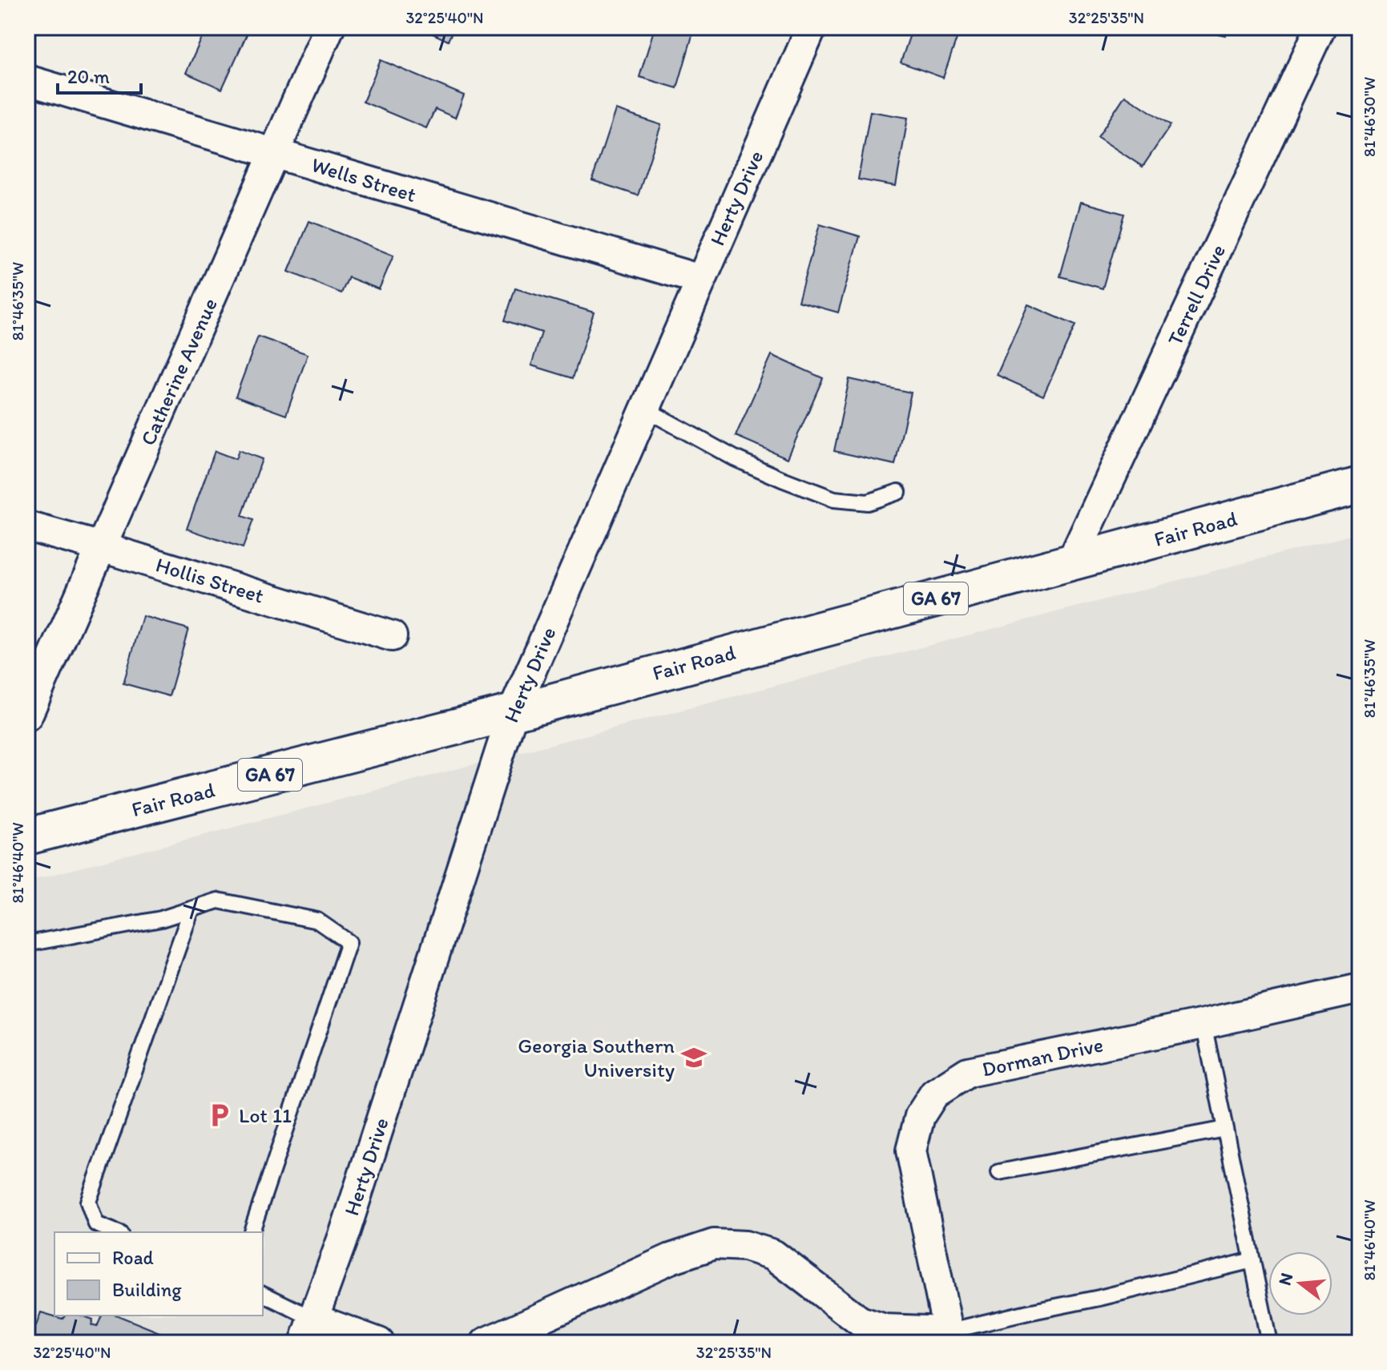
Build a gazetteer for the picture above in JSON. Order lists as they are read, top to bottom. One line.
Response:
{"streets":{"main road":["Fair Road","GA 67"],"street":["Wells Street","Herty Drive","Terrell Drive","Catherine Avenue","Hollis Street","Dorman Drive"]},"crossings":[["Wells Street","Herty Drive"],["Wells Street","Catherine Avenue"],["Herty Drive","Fair Road"],["Terrell Drive","Fair Road"],["Catherine Avenue","Hollis Street"]],"places":{"school or university":["Georgia Southern University"],"parking":["Lot 11"]},"legend":["Road","Building"],"scale_bar":"20 m","north":"left","coordinates":["32°25'40\"N","32°25'35\"N","81°46'30\"W","81°46'35\"W","81°46'40\"W"]}
